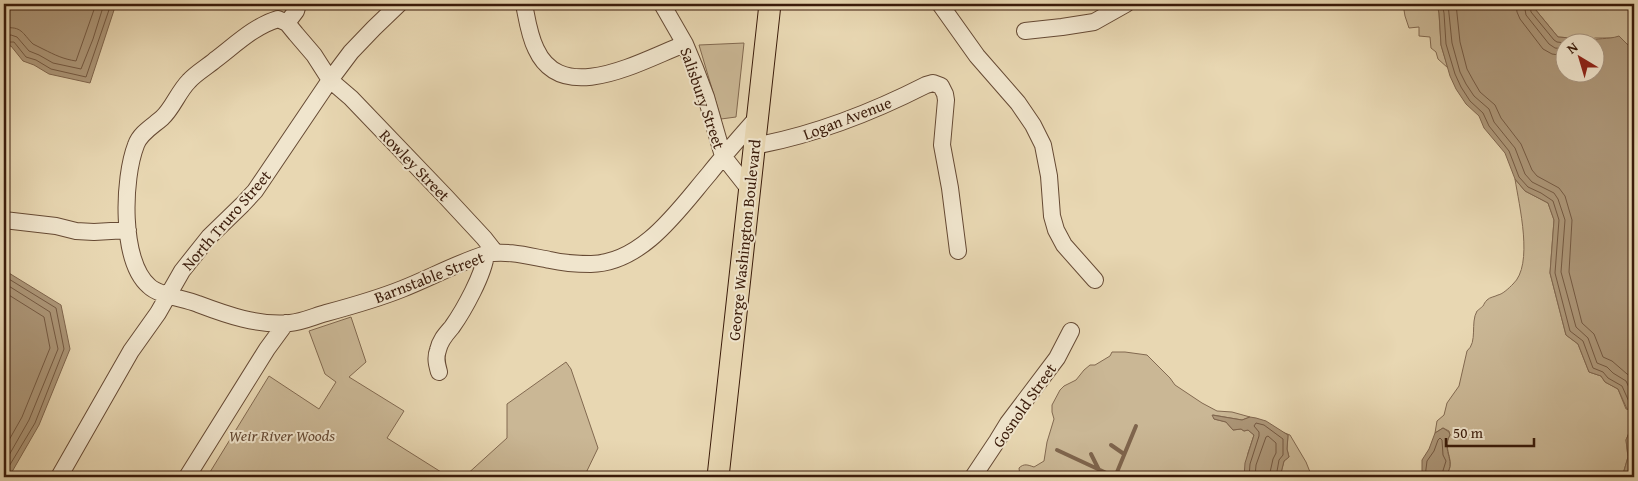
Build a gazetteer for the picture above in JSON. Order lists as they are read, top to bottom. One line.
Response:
{"streets":{"main road":["George Washington Boulevard"],"street":["Salisbury Street","Logan Avenue","Rowley Street","North Truro Street","Barnstable Street","Gosnold Street"]},"crossings":[["Salisbury Street","George Washington Boulevard"],["Salisbury Street","Barnstable Street"],["Logan Avenue","George Washington Boulevard"],["Rowley Street","North Truro Street"],["Rowley Street","Barnstable Street"],["North Truro Street","Barnstable Street"],["George Washington Boulevard","Barnstable Street"]],"parks":["Weir River Woods"],"scale_bar":"50 m","north":"top left"}
